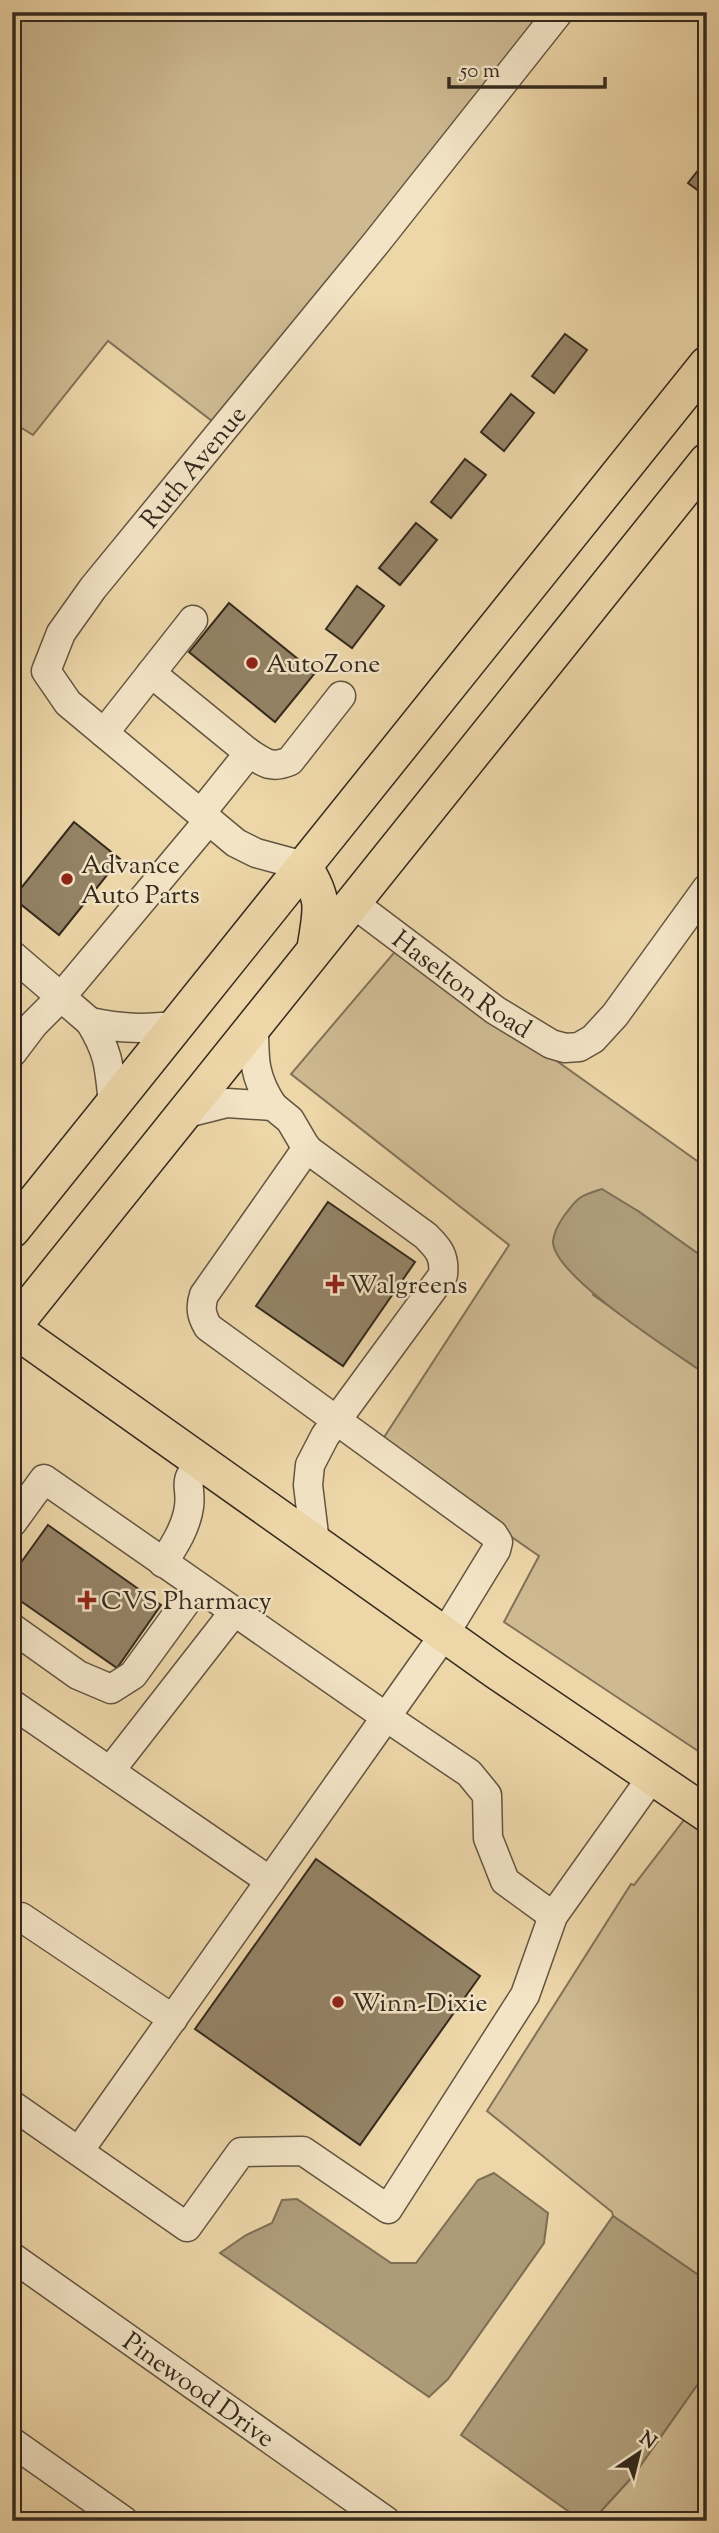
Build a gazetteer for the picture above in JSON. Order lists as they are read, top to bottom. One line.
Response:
{"streets":{"street":["Ruth Avenue","Haselton Road","Pinewood Drive"]},"places":{"other":["AutoZone","Advance Auto Parts","Winn-Dixie"],"health":["Walgreens","CVS Pharmacy"]},"scale_bar":"50 m","north":"top right"}
